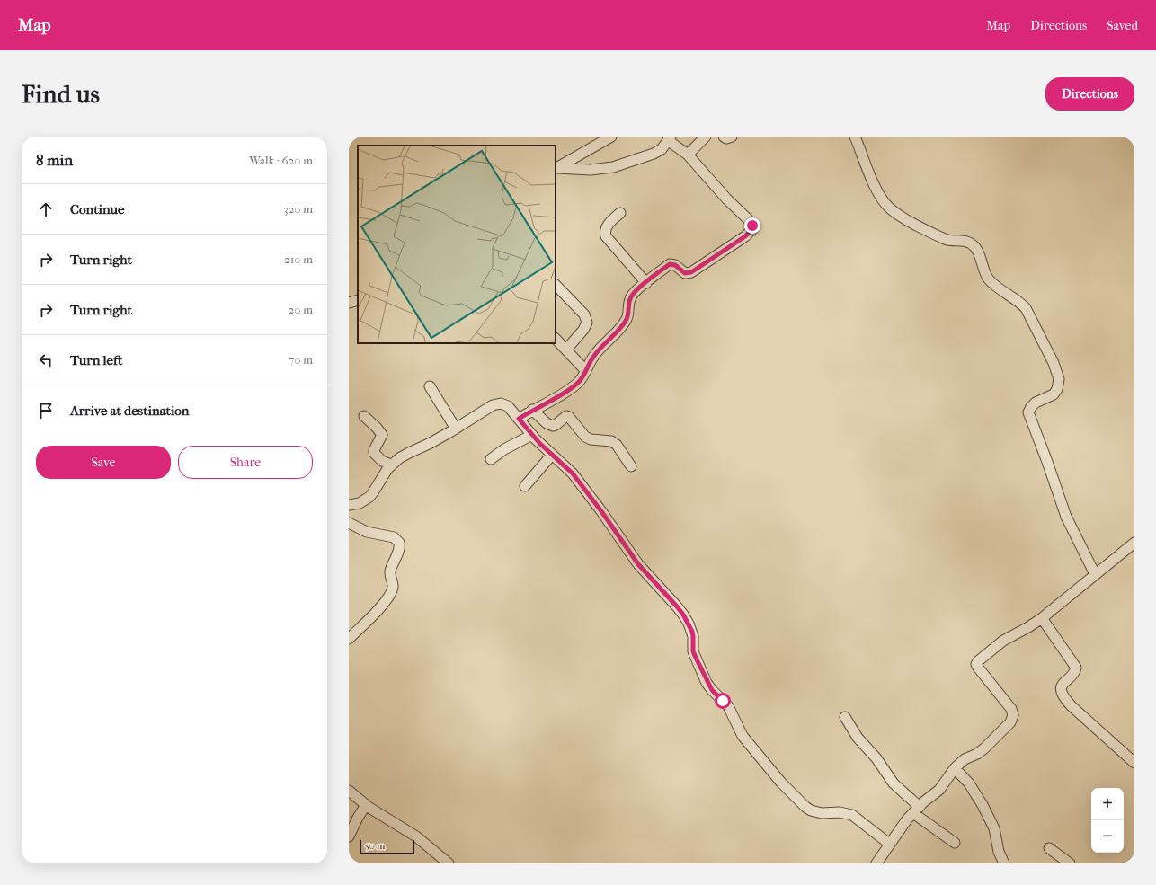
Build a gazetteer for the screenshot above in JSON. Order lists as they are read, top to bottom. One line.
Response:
{"scale_bar":"50 m","page":{"header":"Map","nav":["Map","Directions","Saved"],"buttons":["Directions",["Save","Share"]],"title":"Find us","heading":["8 min","Walk · 620 m"],"list":[["Continue","320 m"],["Turn right","210 m"],["Turn right","20 m"],["Turn left","70 m"],"Arrive at destination"],"map_buttons":["+","−"],"scale":"50 m"}}
